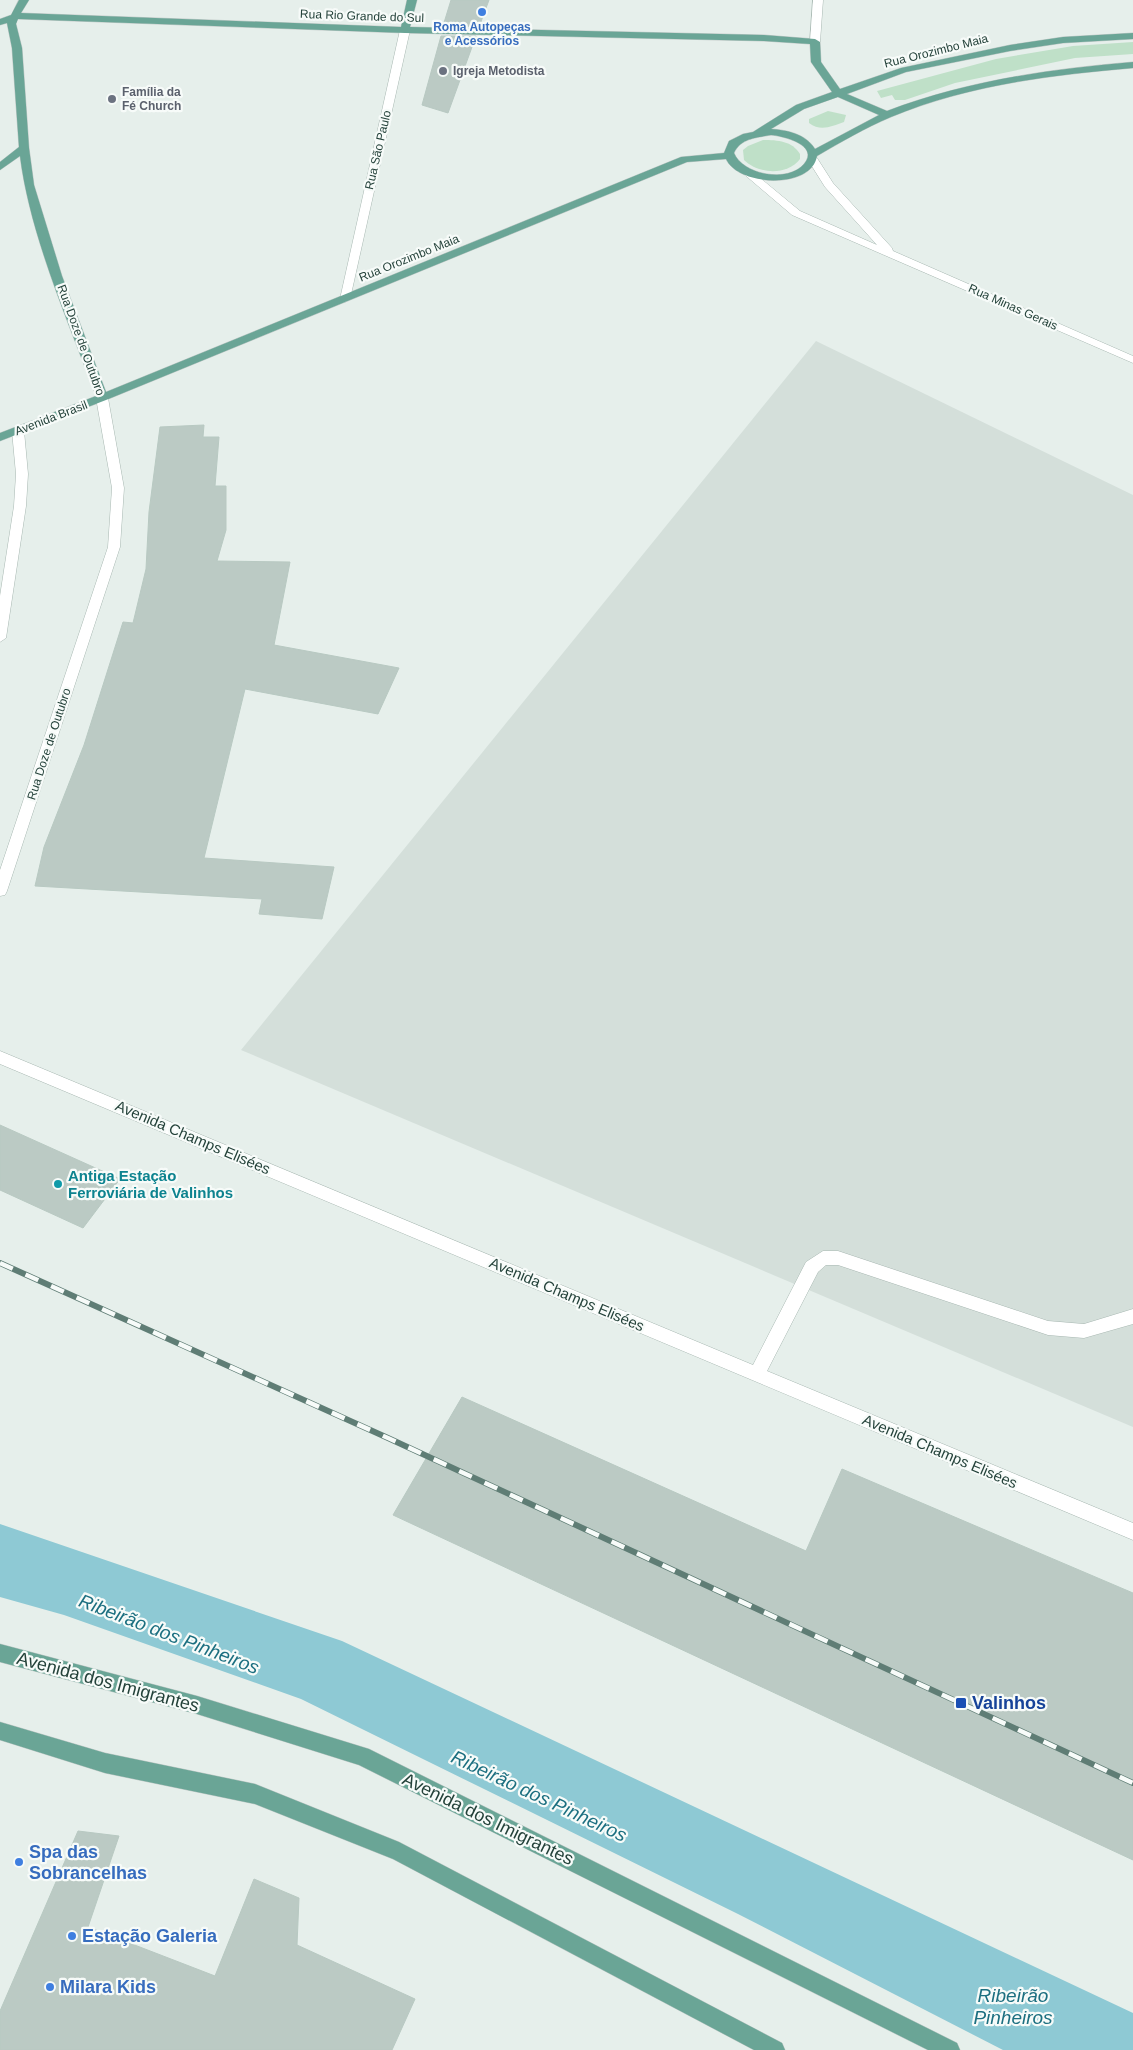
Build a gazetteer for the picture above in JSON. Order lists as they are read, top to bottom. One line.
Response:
{"streets":{"main road":["Rua Rio Grande do Sul","Rua Orozimbo Maia","Rua São Paulo","Rua Doze de Outubro","Avenida Brasil","Avenida dos Imigrantes"],"street":["Rua Minas Gerais","Avenida Champs Elisées"]},"crossings":[["Rua Rio Grande do Sul","Rua São Paulo"],["Rua Rio Grande do Sul","Rua Doze de Outubro"],["Rua Orozimbo Maia","Rua São Paulo"],["Rua Orozimbo Maia","Rua Doze de Outubro"],["Rua Orozimbo Maia","Avenida Brasil"],["Rua Doze de Outubro","Avenida Brasil"]],"water":["Ribeirão dos Pinheiros","Ribeirão Pinheiros"],"places":{"other":["Roma Autopeças e Acessórios","Igreja Metodista","Família da Fé Church","Antiga Estação Ferroviária de Valinhos","Spa das Sobrancelhas","Estação Galeria","Milara Kids"],"transit":["Valinhos"]}}
